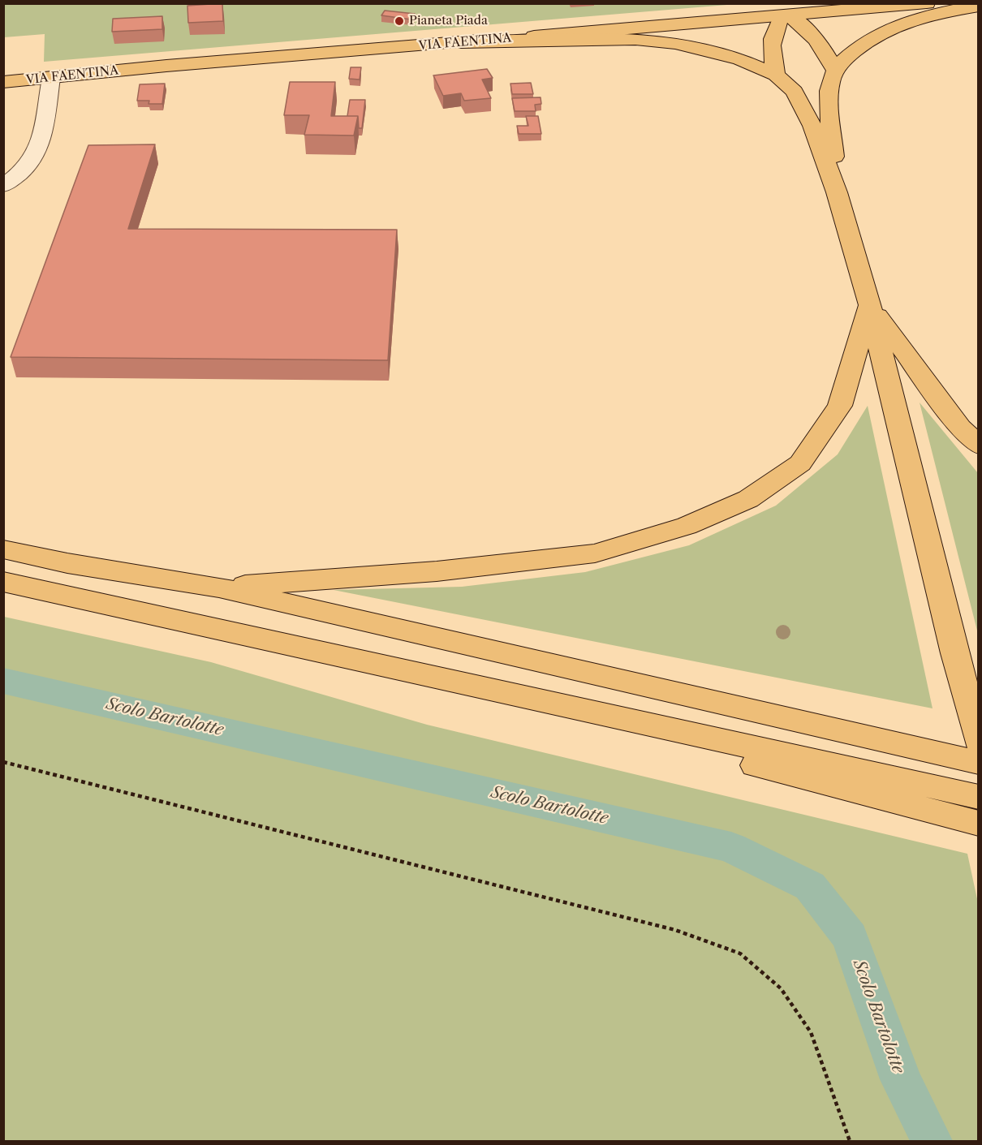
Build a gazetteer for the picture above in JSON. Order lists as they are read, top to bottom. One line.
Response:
{"streets":{"main road":["VIA FAENTINA"]},"water":["Scolo Bartolotte"],"places":["Pianeta Piada"]}
